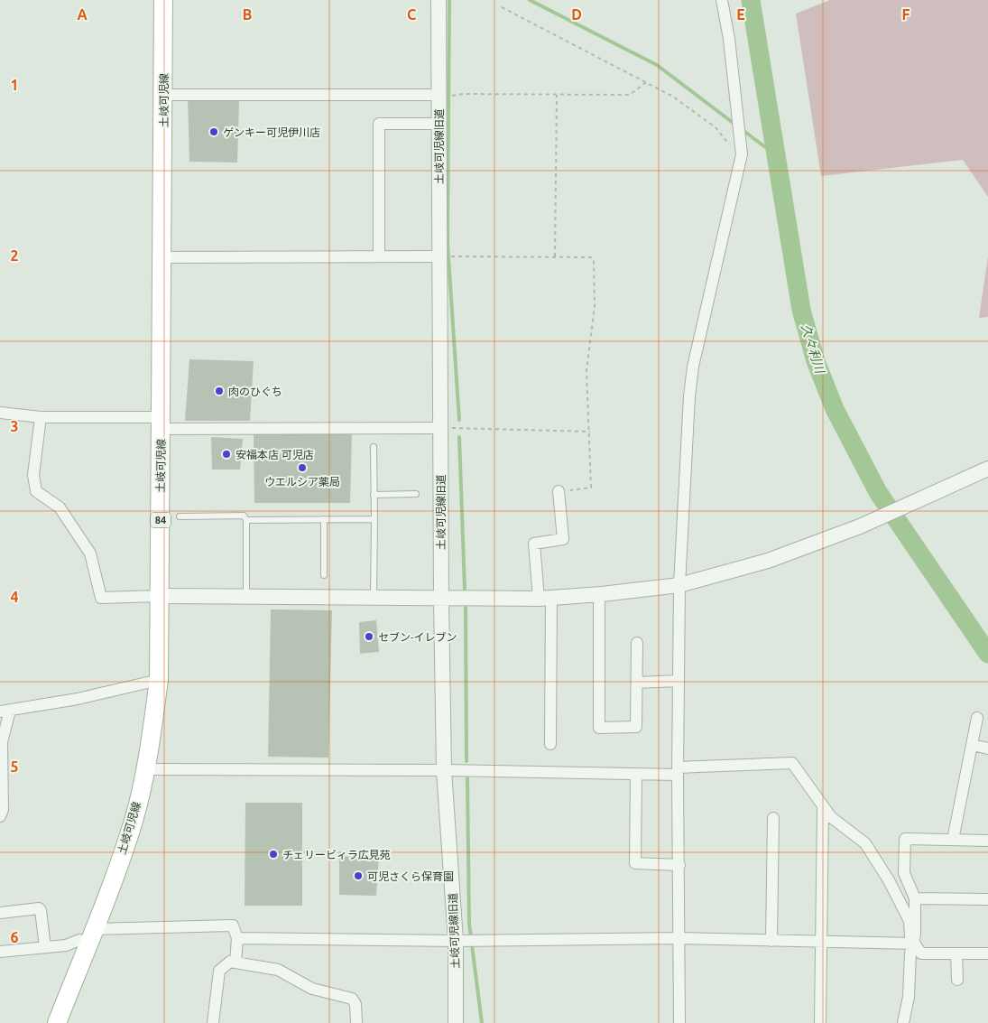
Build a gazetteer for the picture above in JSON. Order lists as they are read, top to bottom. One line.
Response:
{"streets":{"main road":["土岐可児線","84"],"street":["土岐可児線旧道"]},"water":["久々利川"],"places":["ゲンキー可児伊川店","肉のひぐち","安福本店 可児店","ウエルシア薬局","セブン-イレブン","チェリービィラ広見苑","可児さくら保育園"],"grid":{"columns":["A","B","C","D","E","F"],"rows":["1","2","3","4","5","6"]}}
